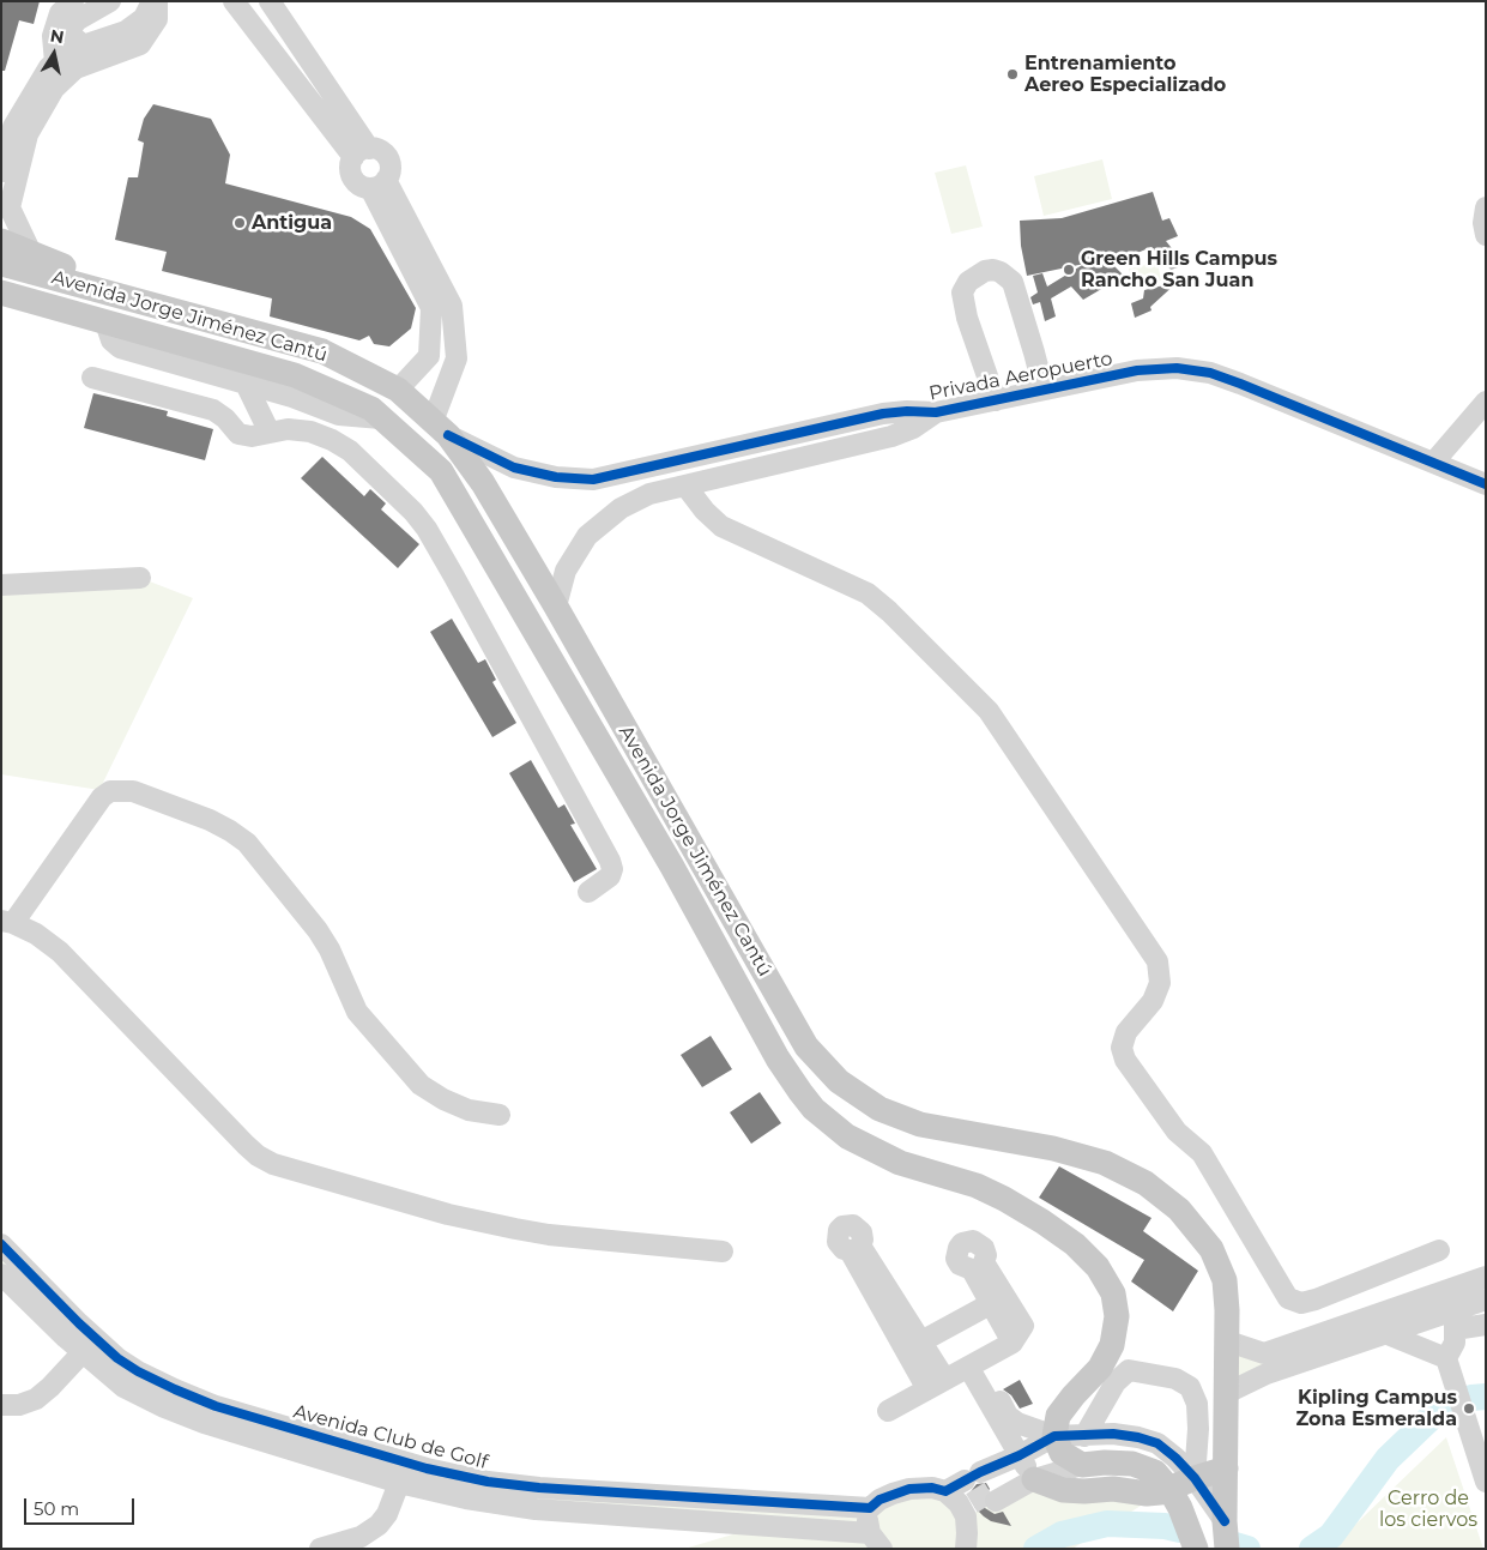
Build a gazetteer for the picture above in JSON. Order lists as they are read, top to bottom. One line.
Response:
{"streets":{"main road":["Avenida Jorge Jiménez Cantú"],"street":["Privada Aeropuerto","Avenida Club de Golf"]},"crossings":[["Avenida Jorge Jiménez Cantú","Privada Aeropuerto"]],"parks":["Cerro de los ciervos"],"places":["Entrenamiento Aereo Especializado","Antigua","Green Hills Campus Rancho San Juan","Kipling Campus Zona Esmeralda"],"scale_bar":"50 m","north":"top"}
